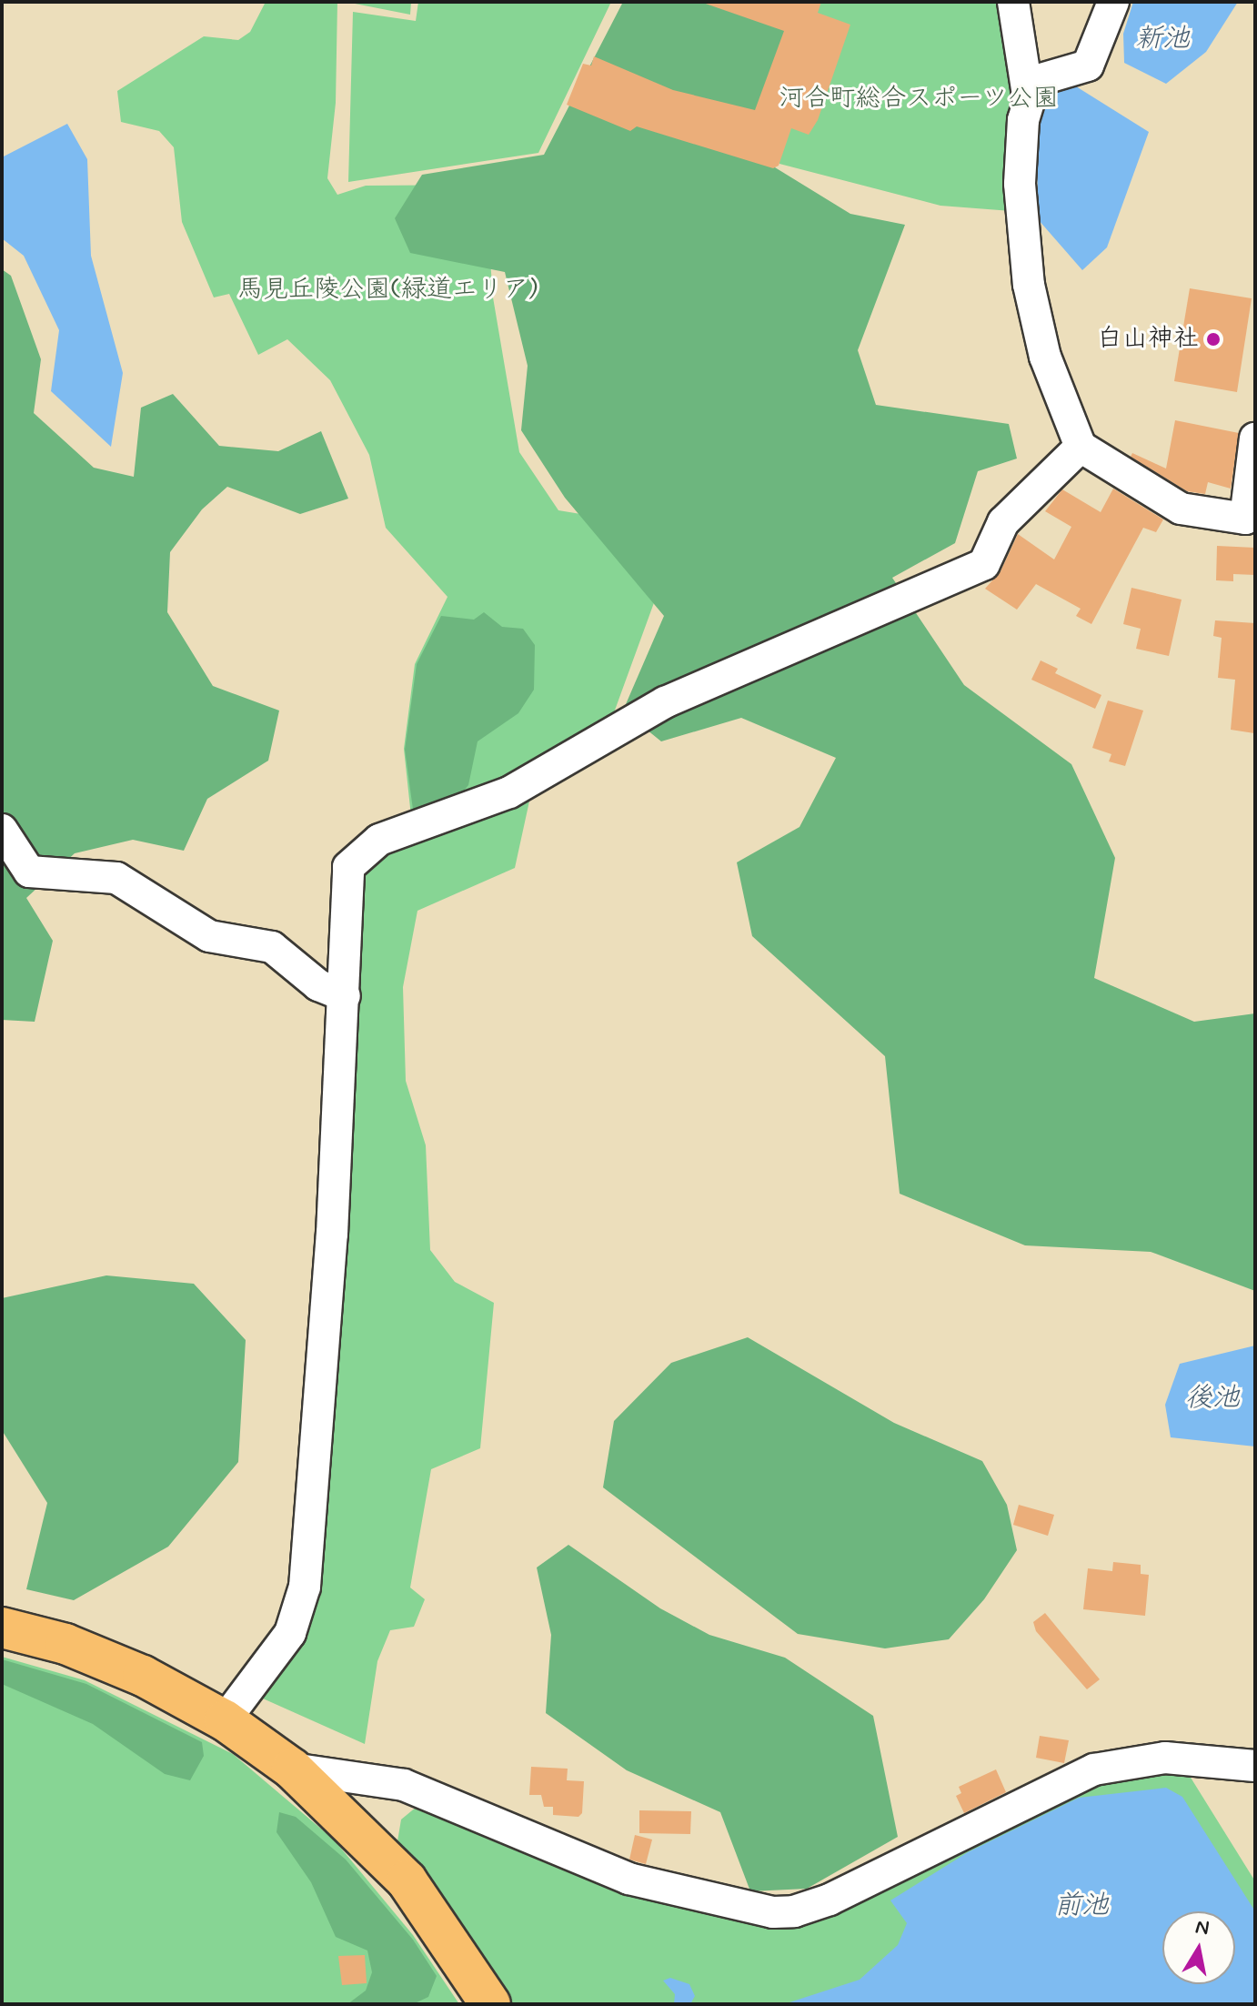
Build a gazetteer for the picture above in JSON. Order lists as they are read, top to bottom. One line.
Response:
{"water":["新池","後池","前池"],"parks":["河合町総合スポーツ公園","馬見丘陵公園(緑道エリア)"],"places":["白山神社"],"north":"top"}
